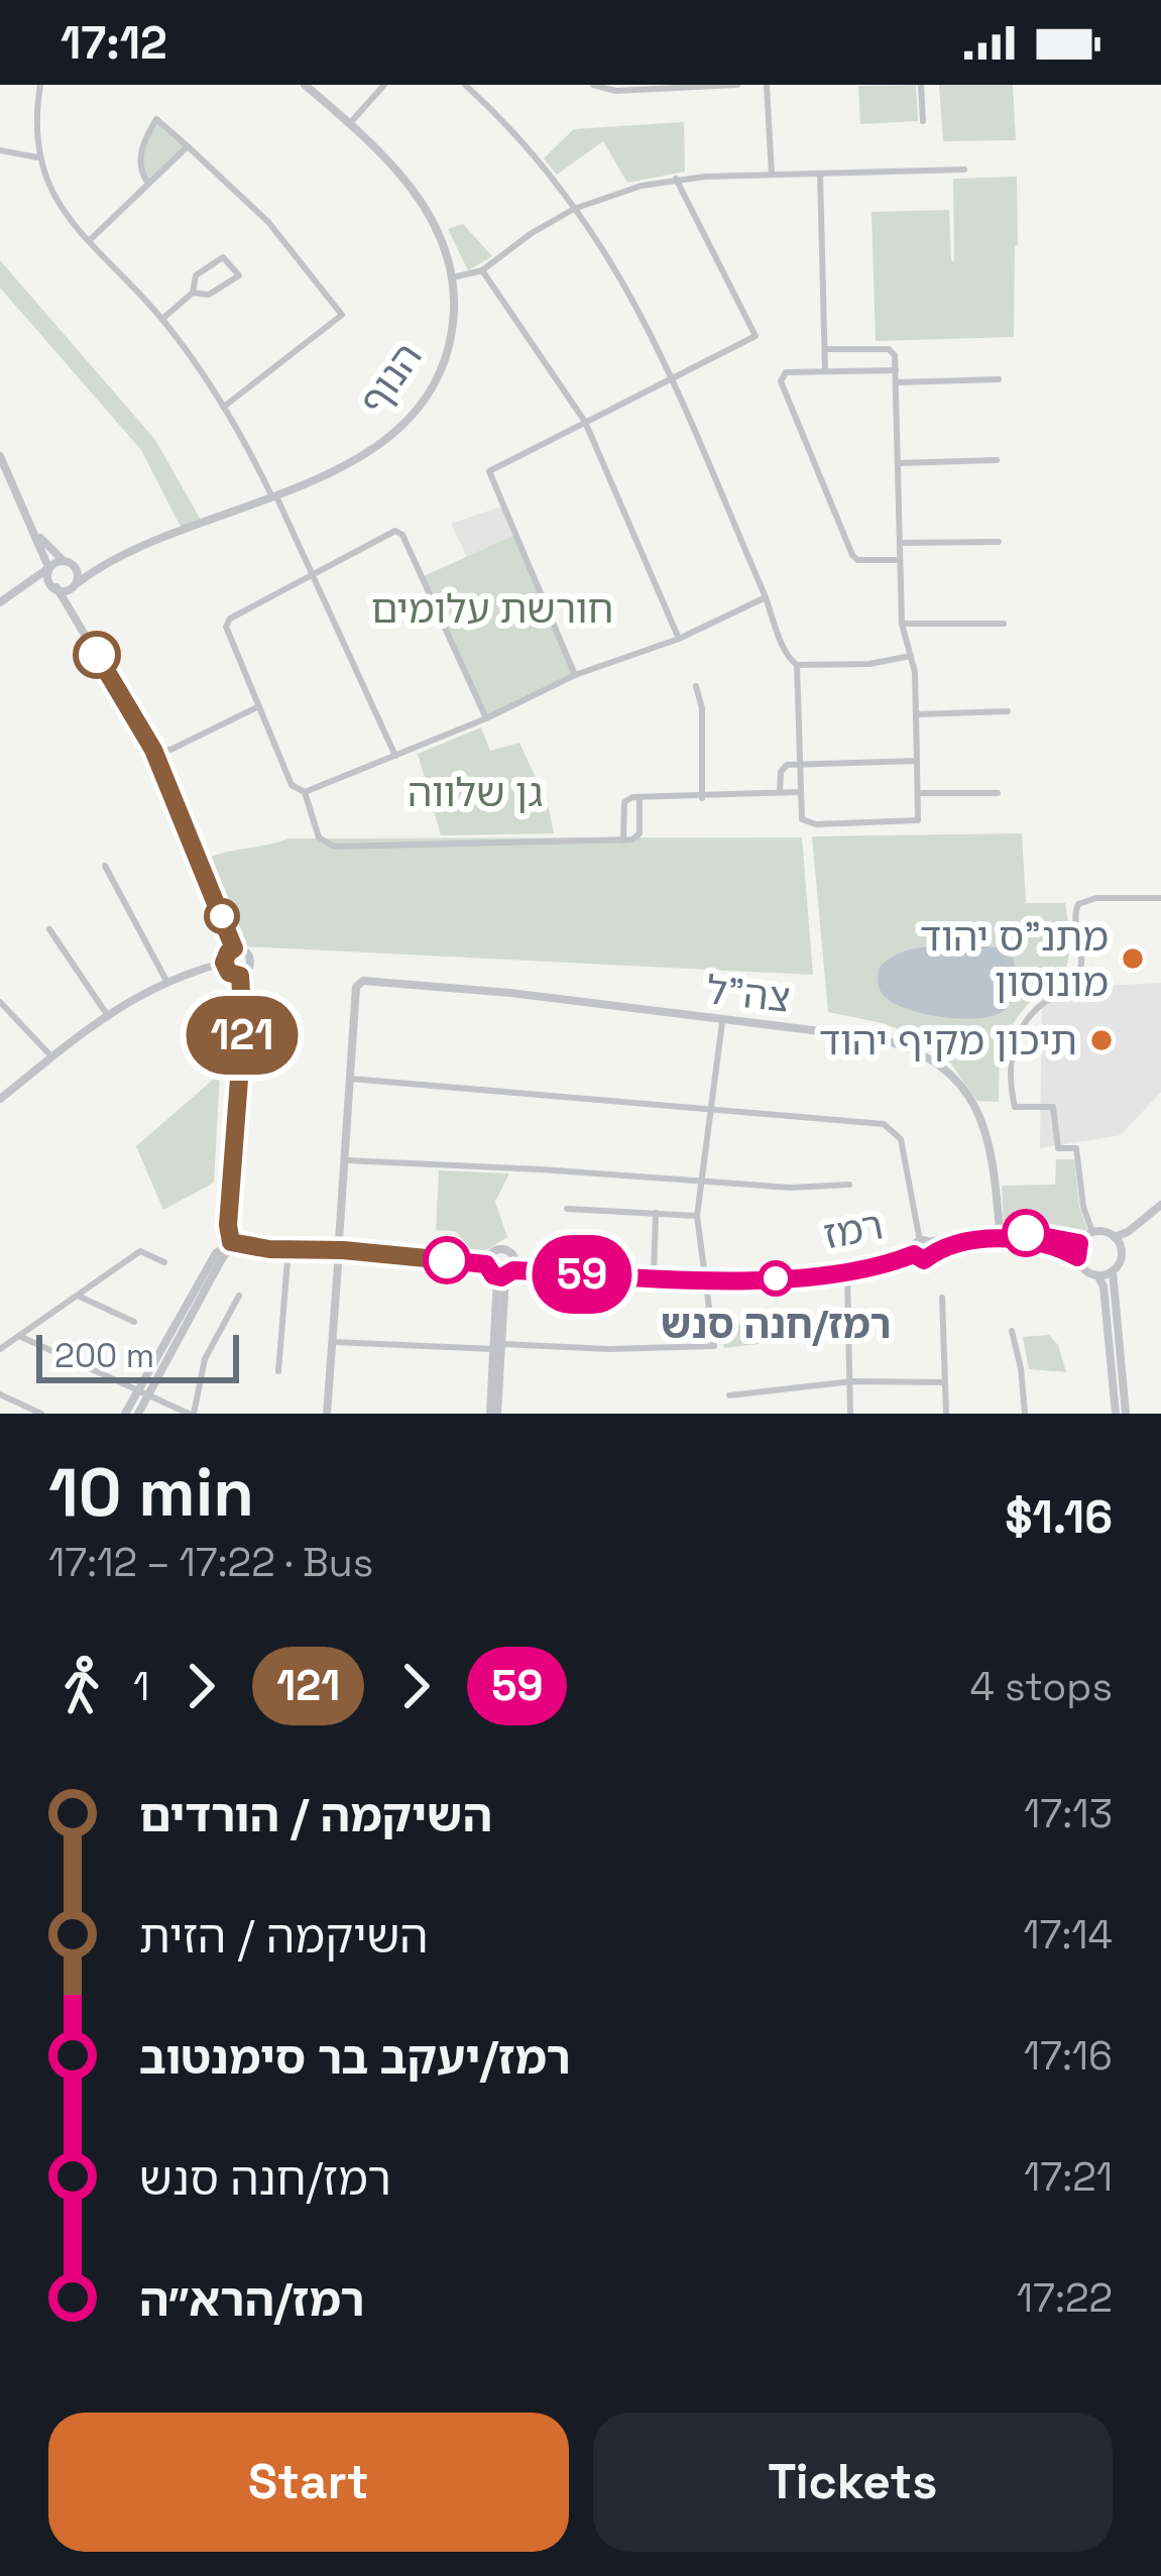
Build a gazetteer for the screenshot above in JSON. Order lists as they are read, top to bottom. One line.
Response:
{"streets":{"street":["הנוף","צה\"ל","רמז"]},"crossings":[["צה\"ל","רמז"]],"parks":["חורשת עלומים","גן שלווה"],"places":["מתנ\"ס יהוד מונוסון","תיכון מקיף יהוד","רמז/חנה סנש"],"lines":["bus line 121","bus line 59"],"scale_bar":"200 m","page":{"status":"17:12","on_map":["121","59"],"scale":"200 m","heading":["10 min","17:12 – 17:22 · Bus","$1.16"],"legs":["1","121","59","4 stops"],"list":[{"name":"השיקמה / הורדים","value":"17:13"},{"name":"השיקמה / הזית","value":"17:14"},{"name":"רמז/יעקב בר סימנטוב","value":"17:16"},{"name":"רמז/חנה סנש","value":"17:21"},{"name":"רמז/הרא״ה","value":"17:22"}],"buttons":["Start","Tickets"]}}
